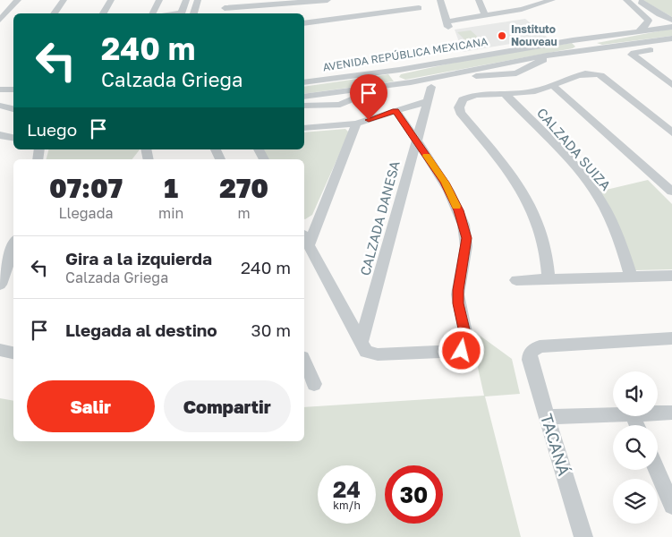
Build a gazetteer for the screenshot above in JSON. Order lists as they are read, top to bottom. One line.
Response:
{"streets":{"street":["AVENIDA REPÚBLICA MEXICANA","CALZADA SUIZA","CALZADA DANESA","TACANÁ"]},"places":["Instituto Nouveau"],"page":{"turn":["240 m","Calzada Griega"],"then":"Luego","eta":["07:07","Llegada","1","min","270","m"],"list":[{"name":"Gira a la izquierda","note":"Calzada Griega","value":"240 m"},{"name":"Llegada al destino","value":"30 m"}],"buttons":["Salir","Compartir"],"speed":"24 km/h","limit":"30"}}
